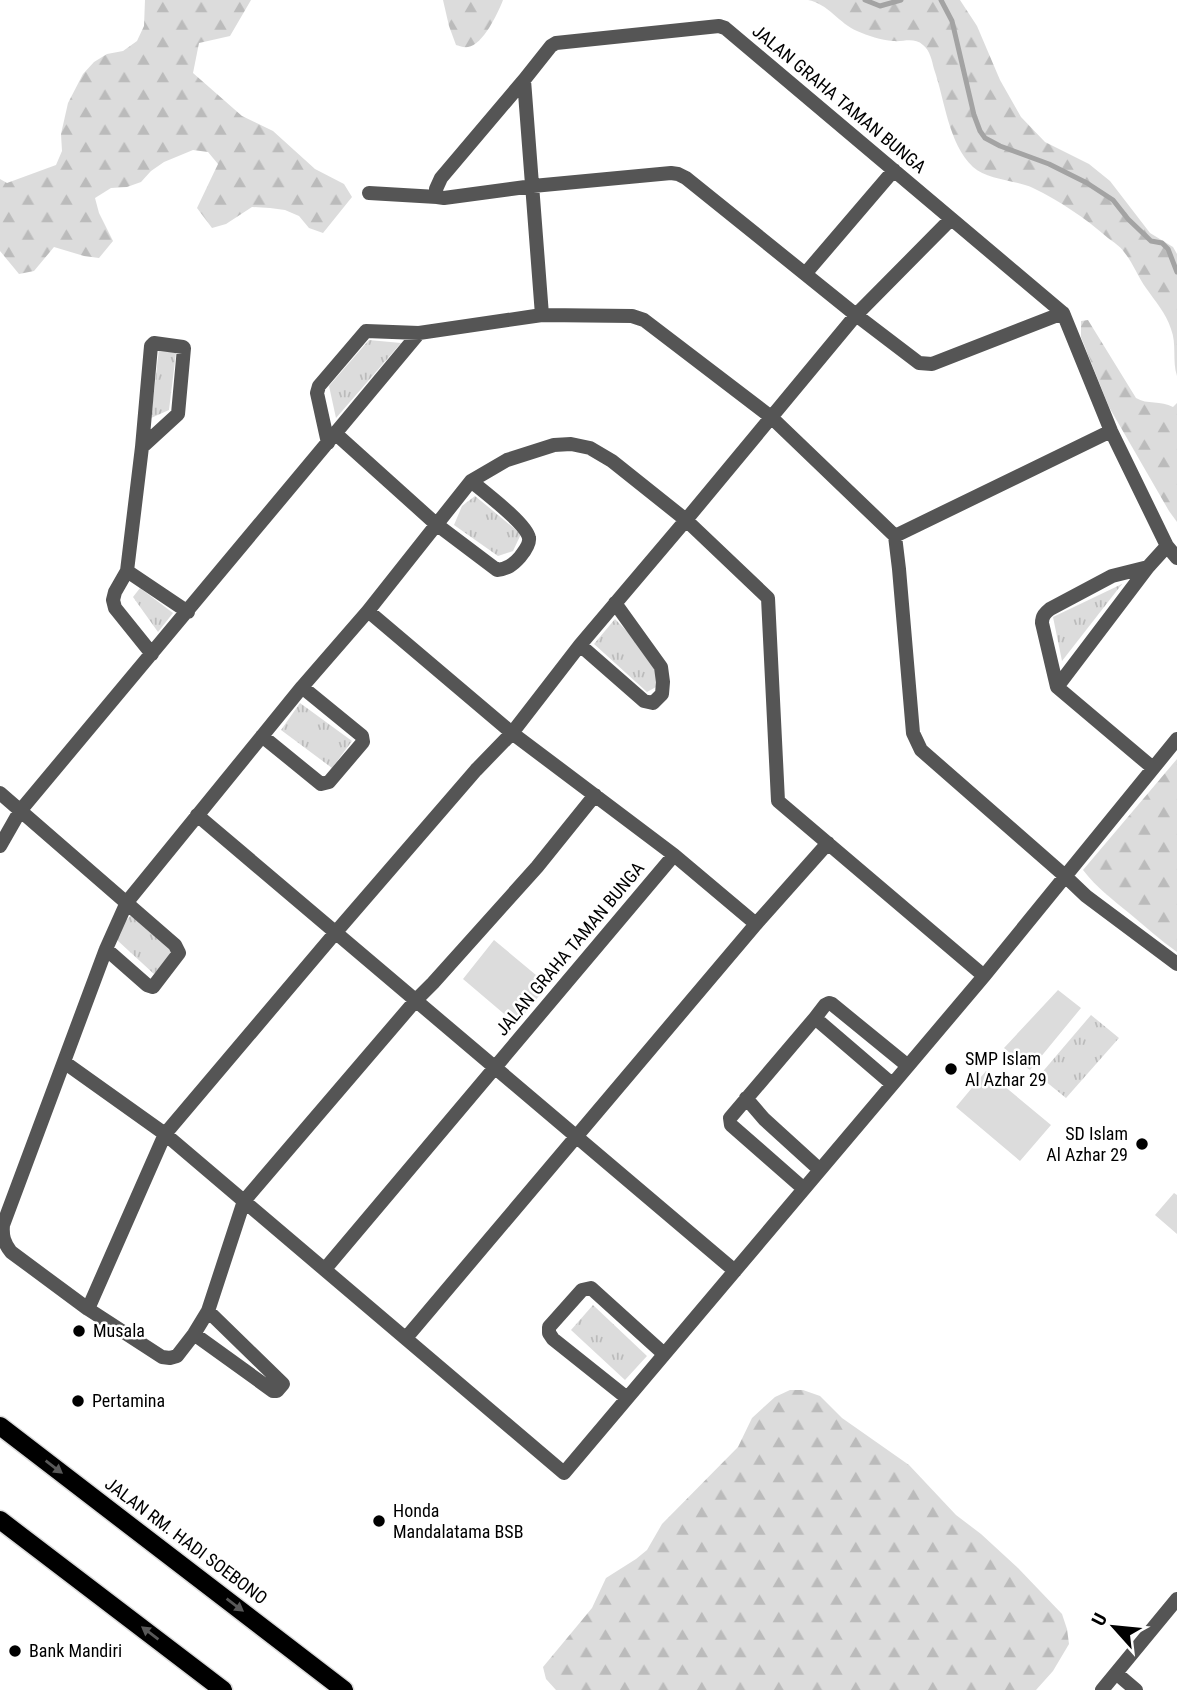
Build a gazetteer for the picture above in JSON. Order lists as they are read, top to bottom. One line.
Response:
{"streets":{"main road":["JALAN RM. HADI SOEBONO"],"street":["JALAN GRAHA TAMAN BUNGA"]},"places":["SMP Islam Al Azhar 29","SD Islam Al Azhar 29","Musala","Pertamina","Honda Mandalatama BSB","Bank Mandiri"],"north":"top left"}
